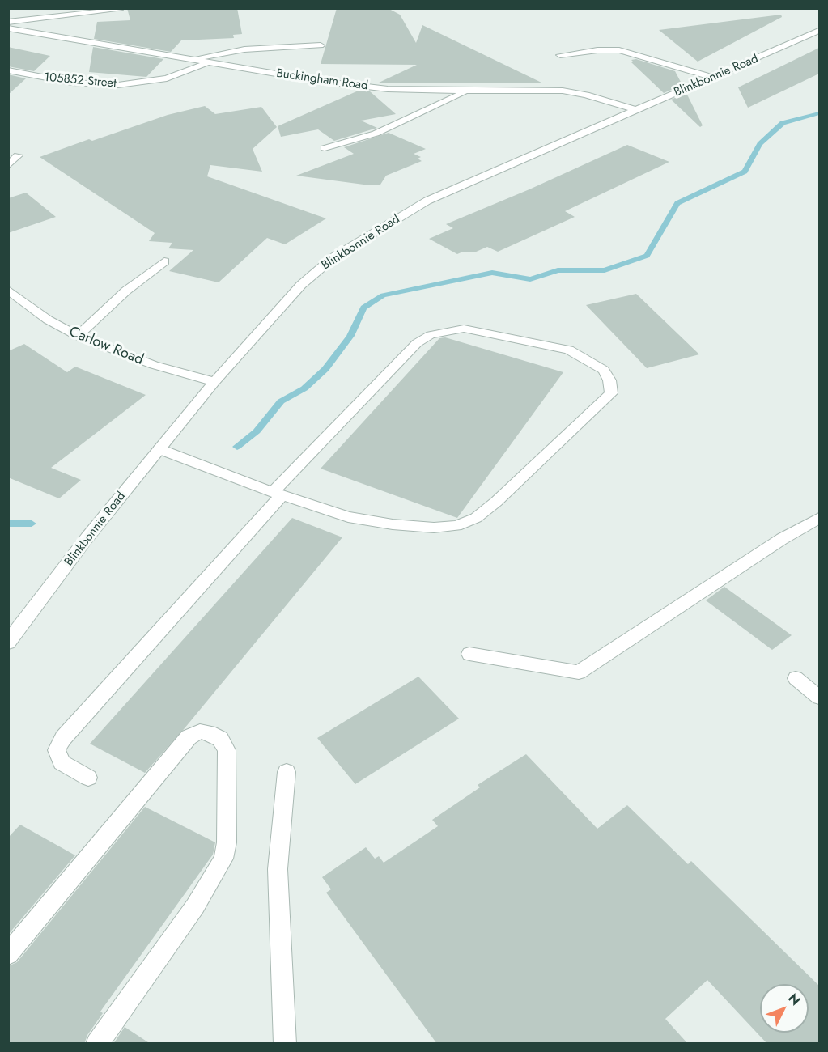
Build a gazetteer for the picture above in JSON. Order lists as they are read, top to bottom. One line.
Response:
{"streets":{"street":["Blinkbonnie Road","Buckingham Road","105852 Street","Carlow Road"]},"crossings":[["Blinkbonnie Road","Buckingham Road"],["Blinkbonnie Road","Carlow Road"],["Buckingham Road","105852 Street"]],"north":"top right"}
